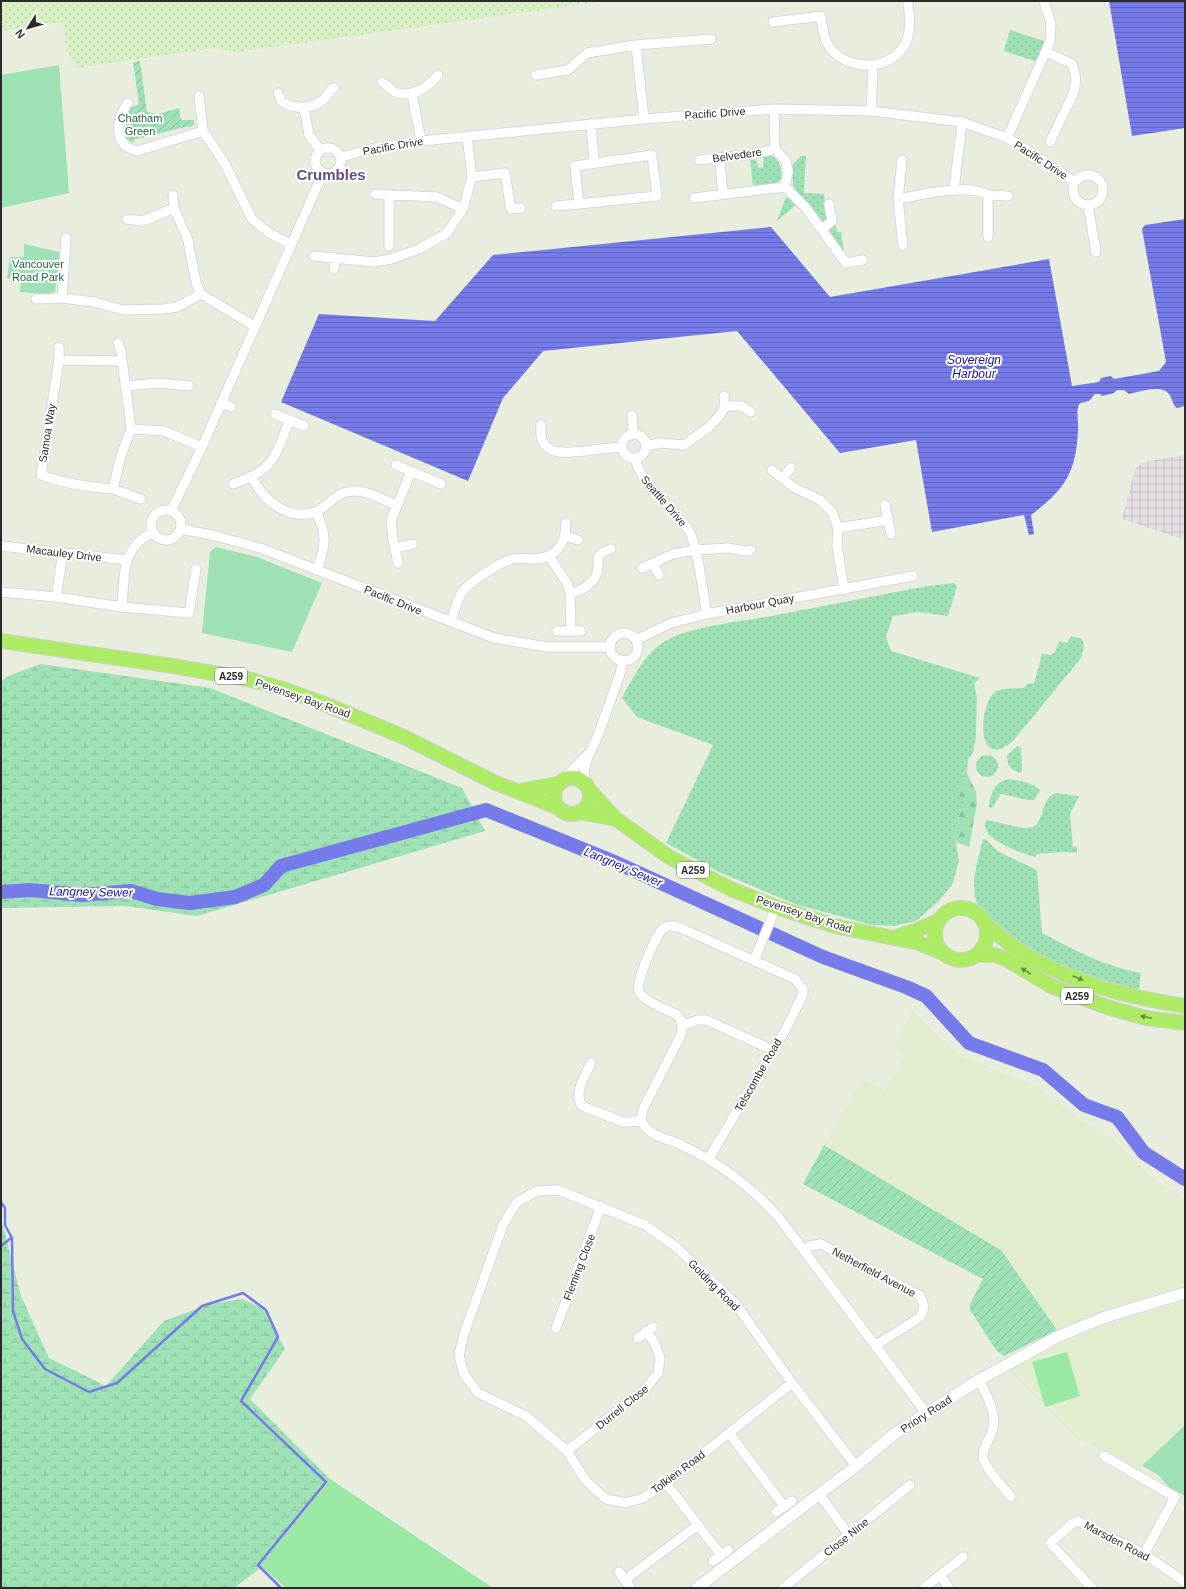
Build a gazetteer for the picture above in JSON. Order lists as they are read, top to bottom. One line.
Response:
{"streets":{"main road":["A259","Pevensey Bay Road"],"street":["Pacific Drive","Belvedere","Samoa Way","Seattle Drive","Macauley Drive","Harbour Quay","Telscombe Road","Fleming Close","Netherfield Avenue","Golding Road","Durrell Close","Priory Road","Tolkien Road","Close Nine","Marsden Road"]},"crossings":[["Pacific Drive","Harbour Quay"],["Seattle Drive","Harbour Quay"],["A259","Pevensey Bay Road"],["Fleming Close","Golding Road"],["Golding Road","Priory Road"],["Golding Road","Tolkien Road"],["Durrell Close","Tolkien Road"]],"districts":["Crumbles"],"water":["Sovereign Harbour","Langney Sewer"],"parks":["Chatham Green","Vancouver Road Park"],"north":"bottom left"}
